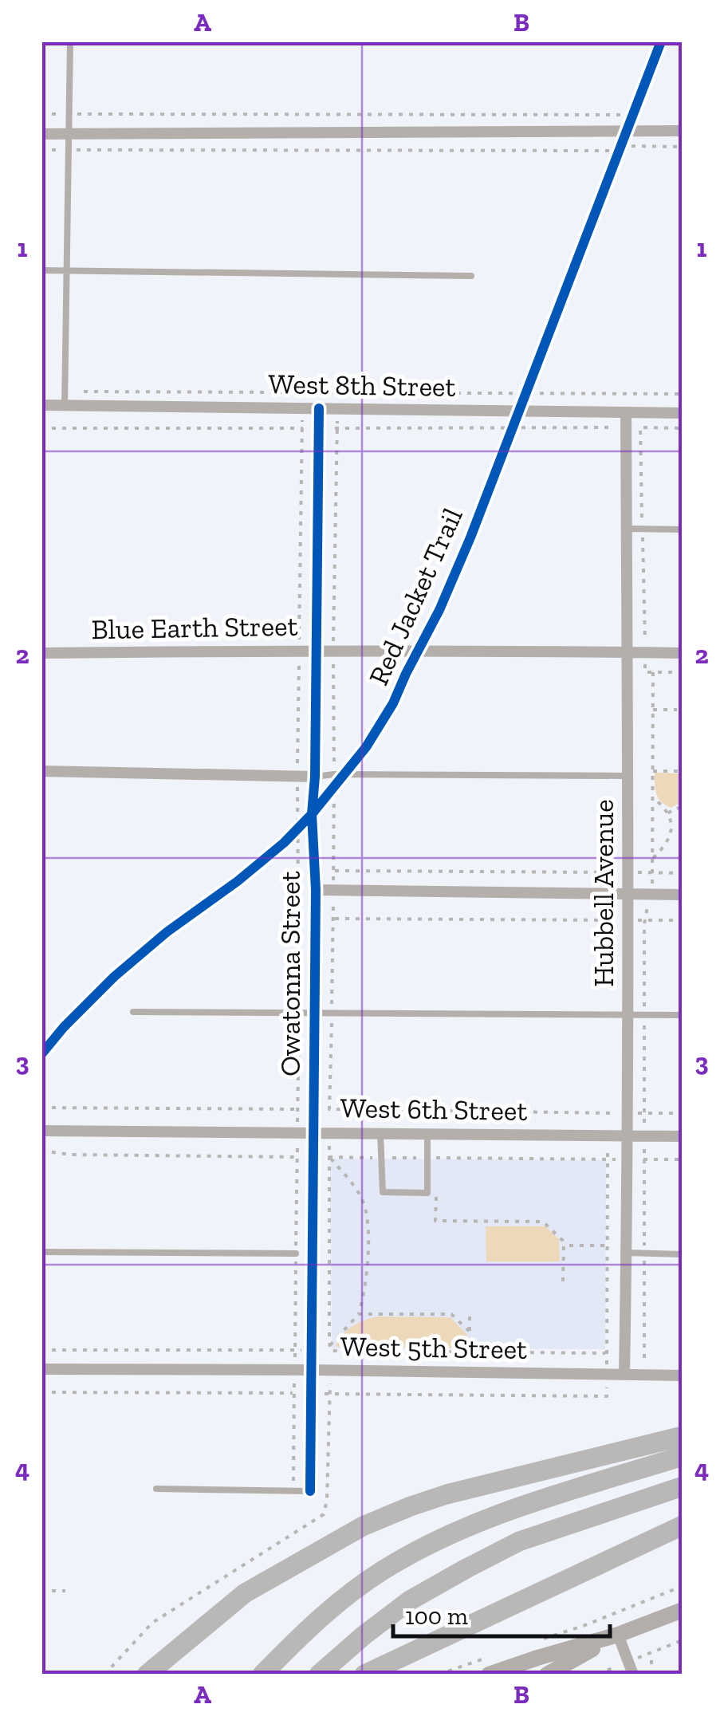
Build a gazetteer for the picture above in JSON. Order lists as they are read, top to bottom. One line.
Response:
{"streets":{"street":["West 8th Street","Blue Earth Street","Hubbell Avenue","Owatonna Street","West 6th Street","West 5th Street"],"cycle path":["Red Jacket Trail"]},"crossings":[["West 8th Street","Hubbell Avenue"],["West 8th Street","Owatonna Street"],["Blue Earth Street","Hubbell Avenue"],["Blue Earth Street","Owatonna Street"],["Hubbell Avenue","West 6th Street"],["Hubbell Avenue","West 5th Street"],["Owatonna Street","West 6th Street"],["Owatonna Street","West 5th Street"]],"scale_bar":"100 m","grid":{"columns":["A","B"],"rows":["1","2","3","4"]}}
